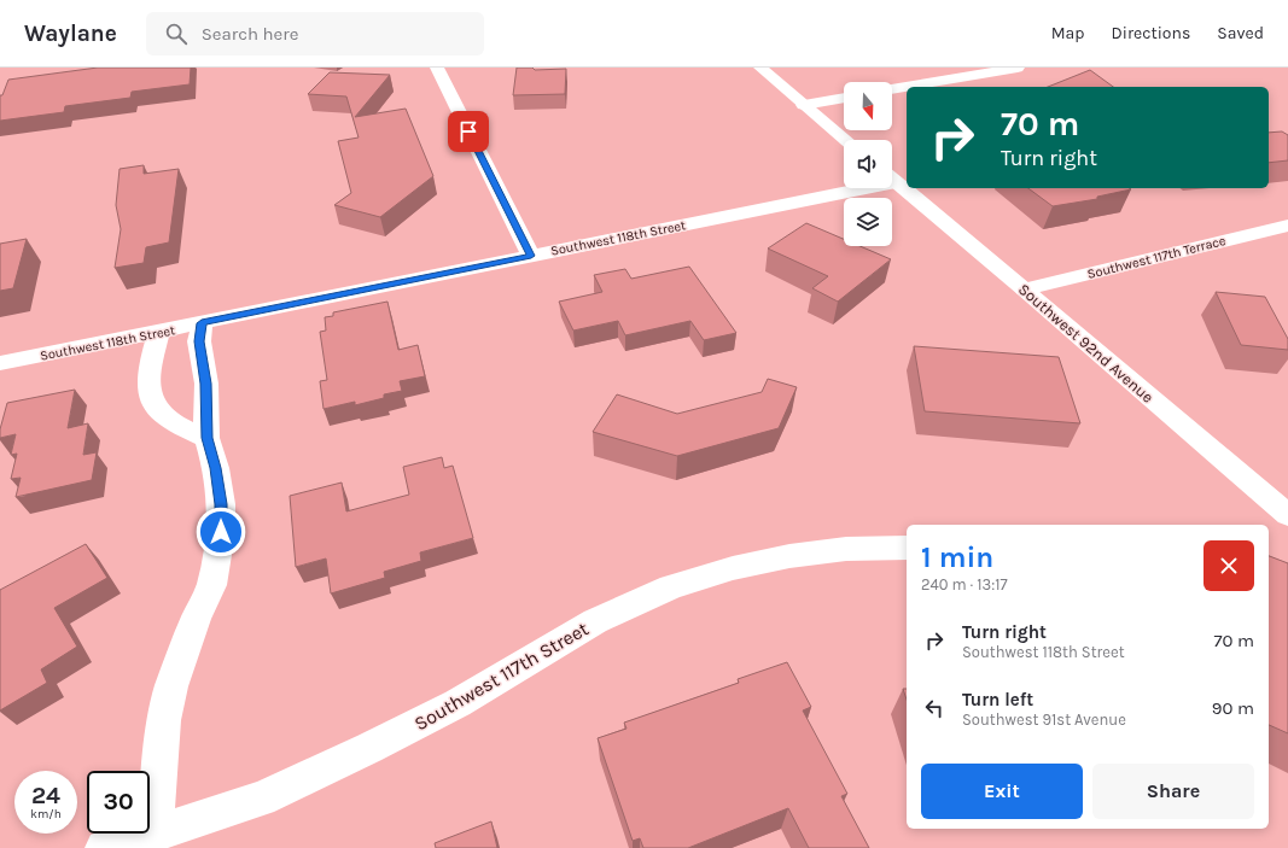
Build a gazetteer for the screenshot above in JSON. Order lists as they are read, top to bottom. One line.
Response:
{"streets":{"street":["Southwest 118th Street","Southwest 117th Terrace","Southwest 92nd Avenue","Southwest 117th Street"]},"crossings":[["Southwest 117th Terrace","Southwest 92nd Avenue"]],"north":"bottom","page":{"header":"Waylane","search":"Search here","nav":["Map","Directions","Saved"],"turn":["70 m","Turn right"],"heading":["1 min","240 m · 13:17"],"list":[{"name":"Turn right","note":"Southwest 118th Street","value":"70 m"},{"name":"Turn left","note":"Southwest 91st Avenue","value":"90 m"}],"buttons":["Exit","Share"],"speed":"24 km/h","limit":"30"}}
